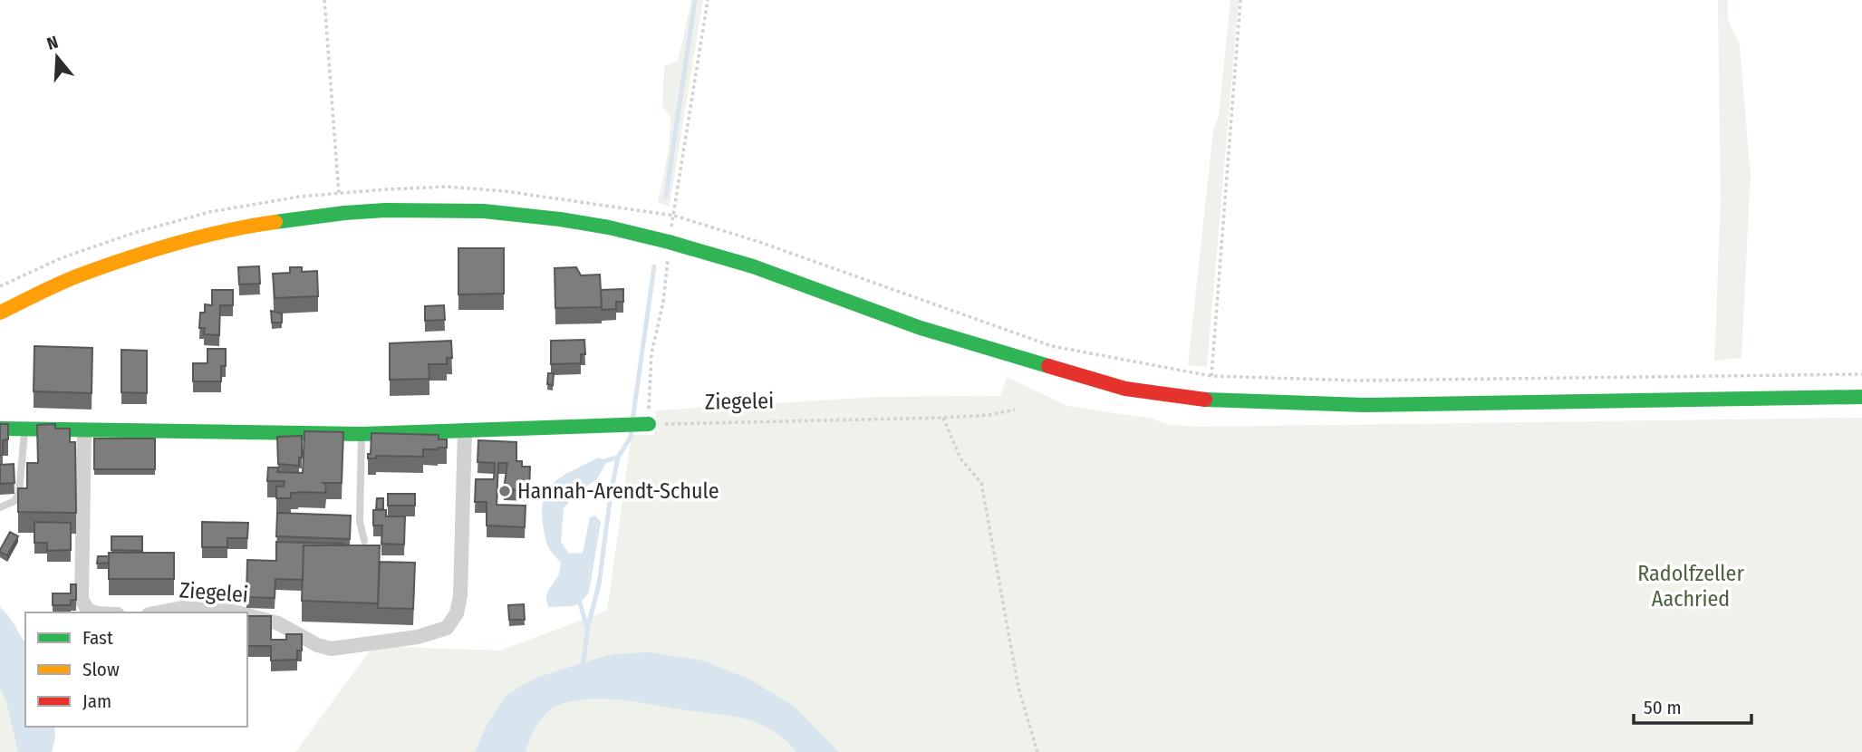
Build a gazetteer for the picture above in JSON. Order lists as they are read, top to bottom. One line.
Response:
{"streets":{"street":["Ziegelei"]},"parks":["Radolfzeller Aachried"],"places":["Hannah-Arendt-Schule"],"legend":["Fast","Slow","Jam"],"scale_bar":"50 m","north":"top"}
